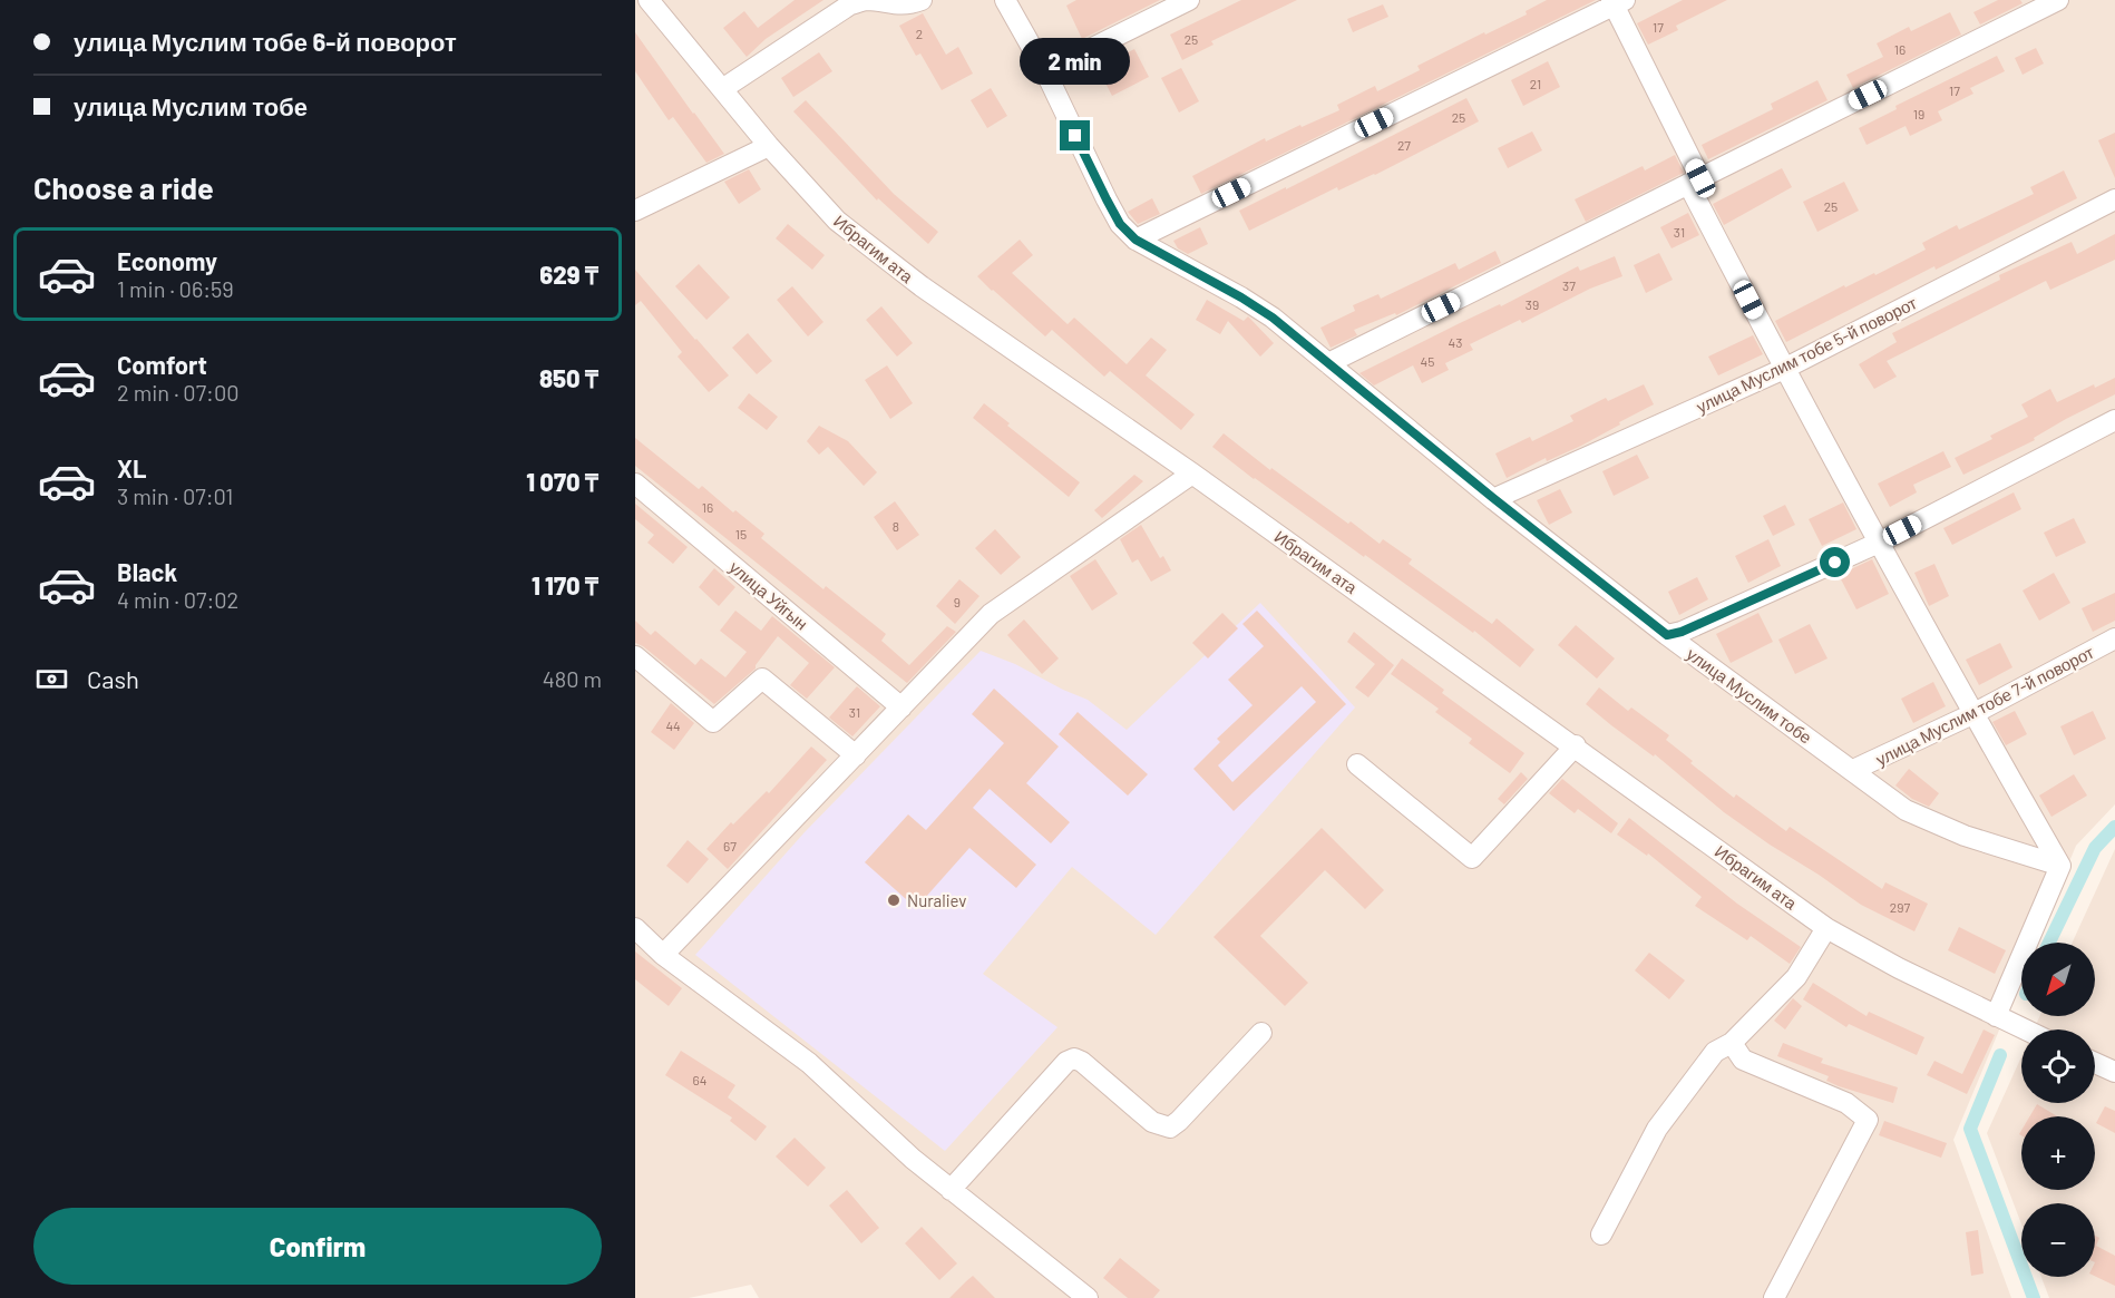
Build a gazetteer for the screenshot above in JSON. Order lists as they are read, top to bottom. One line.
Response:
{"streets":{"street":["Ибрагим ата","улица Муслим тобе 5-й поворот","улица Уйгын","улица Муслим тобе","улица Муслим тобе 7-й поворот"]},"crossings":[["улица Муслим тобе 5-й поворот","улица Муслим тобе"],["улица Муслим тобе","улица Муслим тобе 7-й поворот"]],"places":["Nuraliev"],"house_numbers":["17","2","25","16","21","17","19","25","27","25","31","37","39","43","45","16","8","15","9","31","44","67","297","64"],"north":"bottom left","page":{"banner":["улица Муслим тобе 6-й поворот","улица Муслим тобе"],"bubble":"2 min","heading":"Choose a ride","list":[{"name":"Economy","note":"1 min · 06:59","value":"629 ₸"},{"name":"Comfort","note":"2 min · 07:00","value":"850 ₸"},{"name":"XL","note":"3 min · 07:01","value":"1 070 ₸"},{"name":"Black","note":"4 min · 07:02","value":"1 170 ₸"}],"pay":["Cash","480 m"],"map_buttons":["+","−"],"buttons":"Confirm"}}
